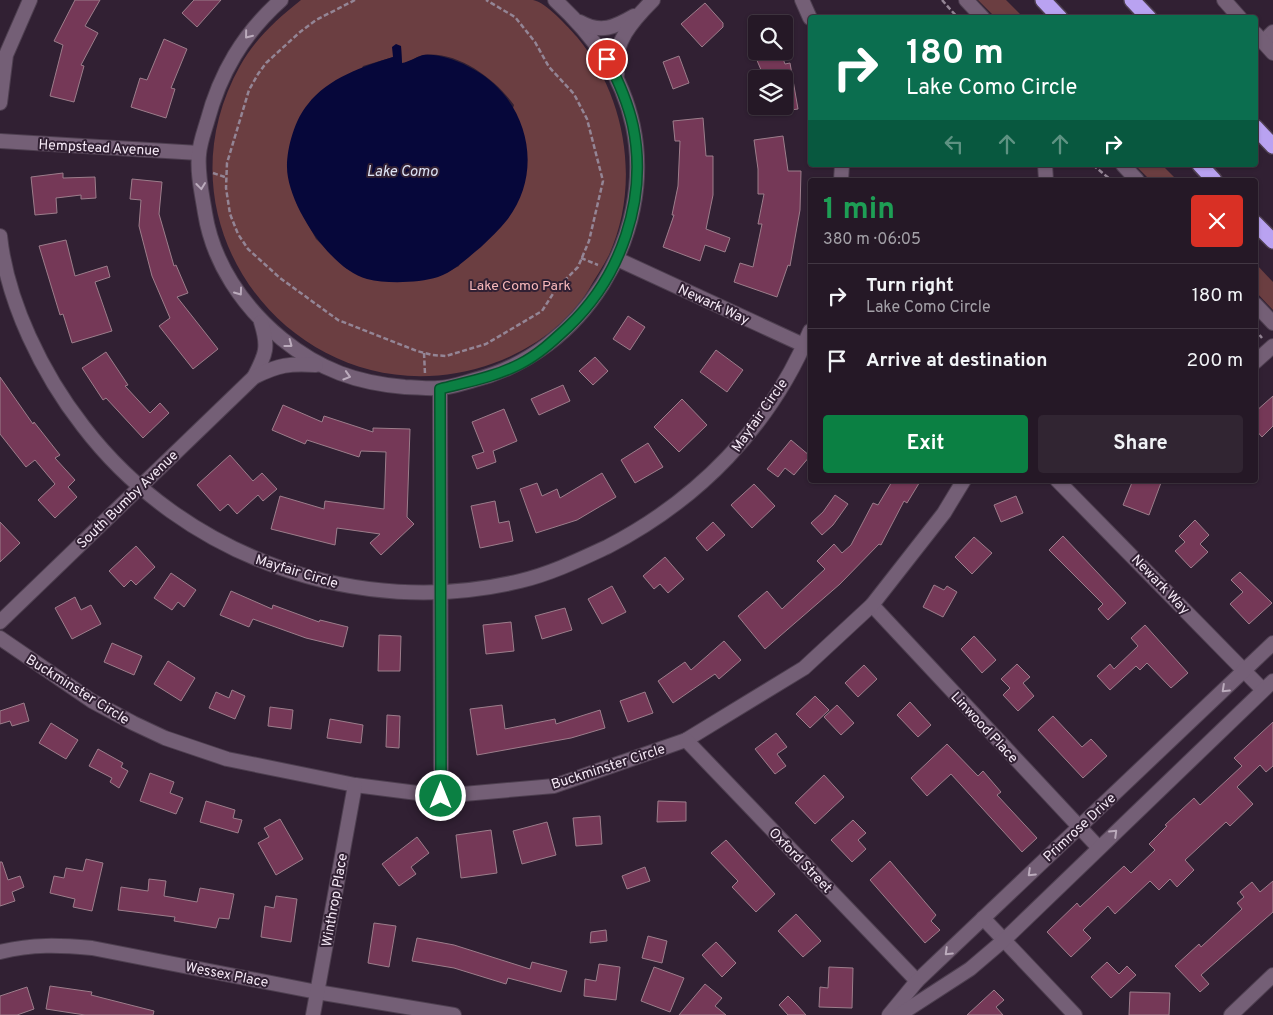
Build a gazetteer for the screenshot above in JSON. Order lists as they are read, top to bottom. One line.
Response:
{"streets":{"street":["Hempstead Avenue","Newark Way","Mayfair Circle","South Bumby Avenue","Buckminster Circle","Linwood Place","Primrose Drive","Oxford Street","Winthrop Place","Wessex Place"]},"crossings":[["Newark Way","Mayfair Circle"],["Newark Way","Primrose Drive"],["Mayfair Circle","South Bumby Avenue"],["Buckminster Circle","Linwood Place"],["Buckminster Circle","Oxford Street"],["Buckminster Circle","Winthrop Place"],["Linwood Place","Primrose Drive"],["Primrose Drive","Oxford Street"],["Winthrop Place","Wessex Place"]],"water":["Lake Como"],"parks":["Lake Como Park"],"page":{"turn":["180 m","Lake Como Circle"],"heading":["1 min","380 m · 06:05"],"list":[{"name":"Turn right","note":"Lake Como Circle","value":"180 m"},{"name":"Arrive at destination","value":"200 m"}],"buttons":["Exit","Share"]}}
